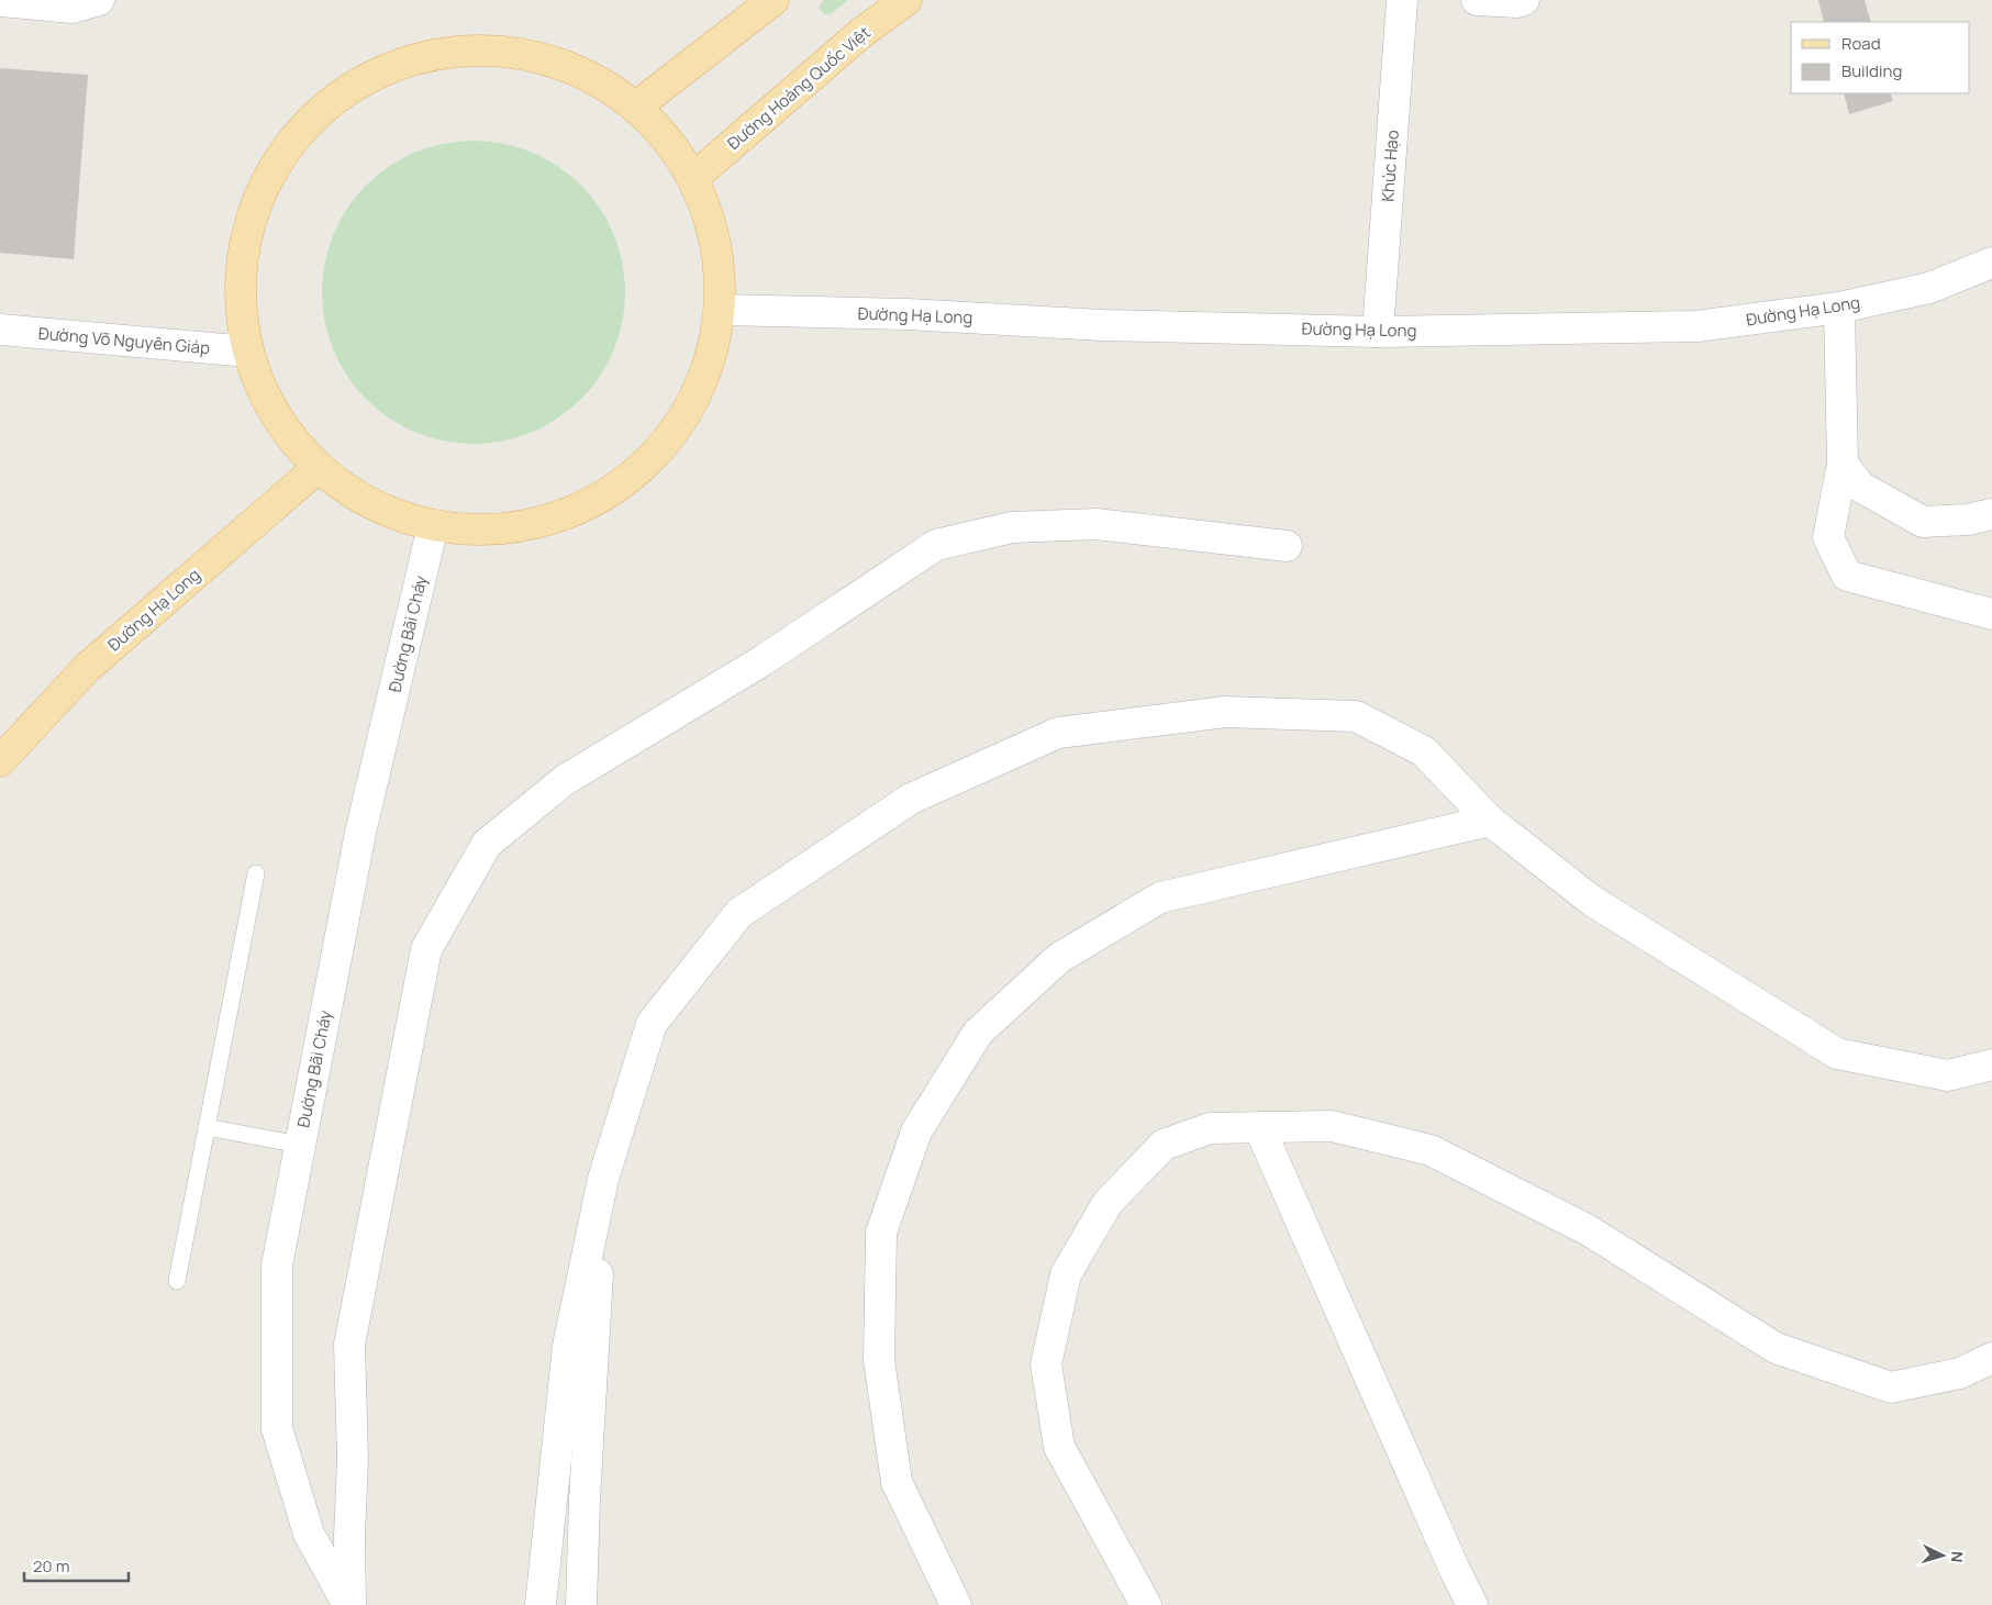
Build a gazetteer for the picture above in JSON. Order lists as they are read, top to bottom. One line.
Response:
{"streets":{"main road":["Đường Hoàng Quốc Việt","Đường Hạ Long"],"street":["Khúc Hạo","Đường Võ Nguyên Giáp","Đường Bãi Cháy"]},"crossings":[["Khúc Hạo","Đường Hạ Long"]],"legend":["Road","Building"],"scale_bar":"20 m","north":"right"}
